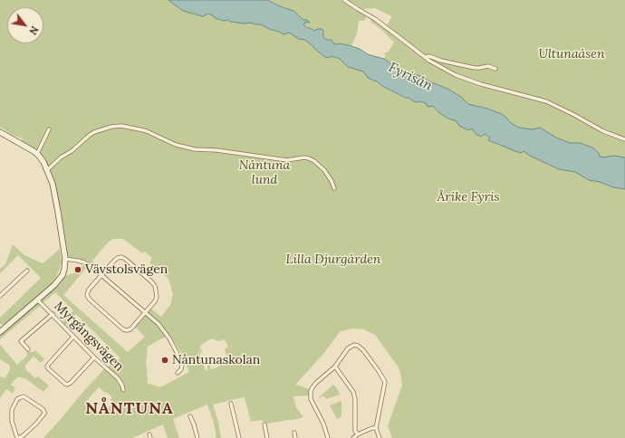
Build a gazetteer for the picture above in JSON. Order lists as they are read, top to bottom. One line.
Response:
{"streets":{"street":["Myrgångsvägen"]},"districts":["NÅNTUNA"],"water":["Fyrisån"],"parks":["Ultunaåsen","Nåntuna lund","Årike Fyris","Lilla Djurgården"],"places":["Vävstolsvägen","Nåntunaskolan"],"north":"bottom right"}
